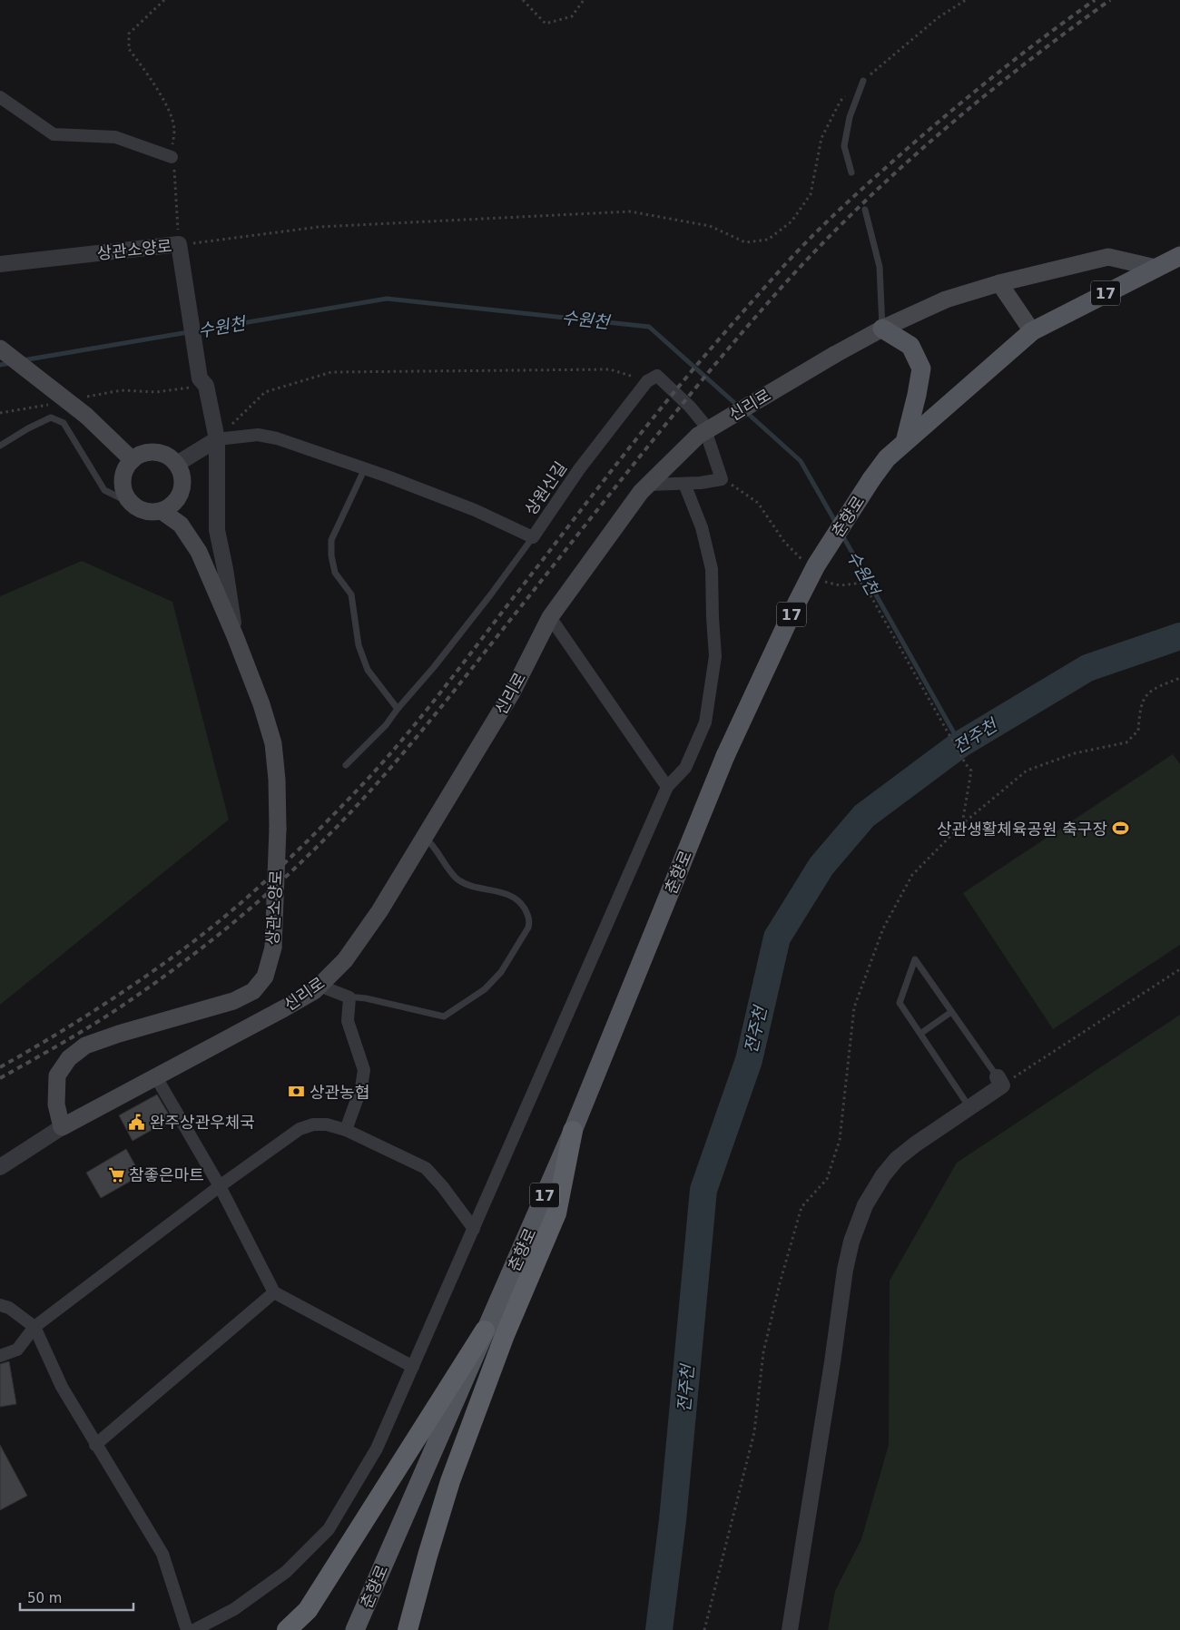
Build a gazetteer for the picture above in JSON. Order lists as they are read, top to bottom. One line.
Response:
{"streets":{"main road":["상관소양로","17","신리로","춘향로"],"street":["상원신길"]},"crossings":[["상관소양로","신리로"],["상관소양로","상원신길"],["신리로","춘향로"]],"water":["수원천","전주천"],"places":{"sports":["상관생활체육공원 축구장"],"bank":["상관농협"],"public building":["완주상관우체국"],"supermarket":["참좋은마트"]},"scale_bar":"50 m"}
